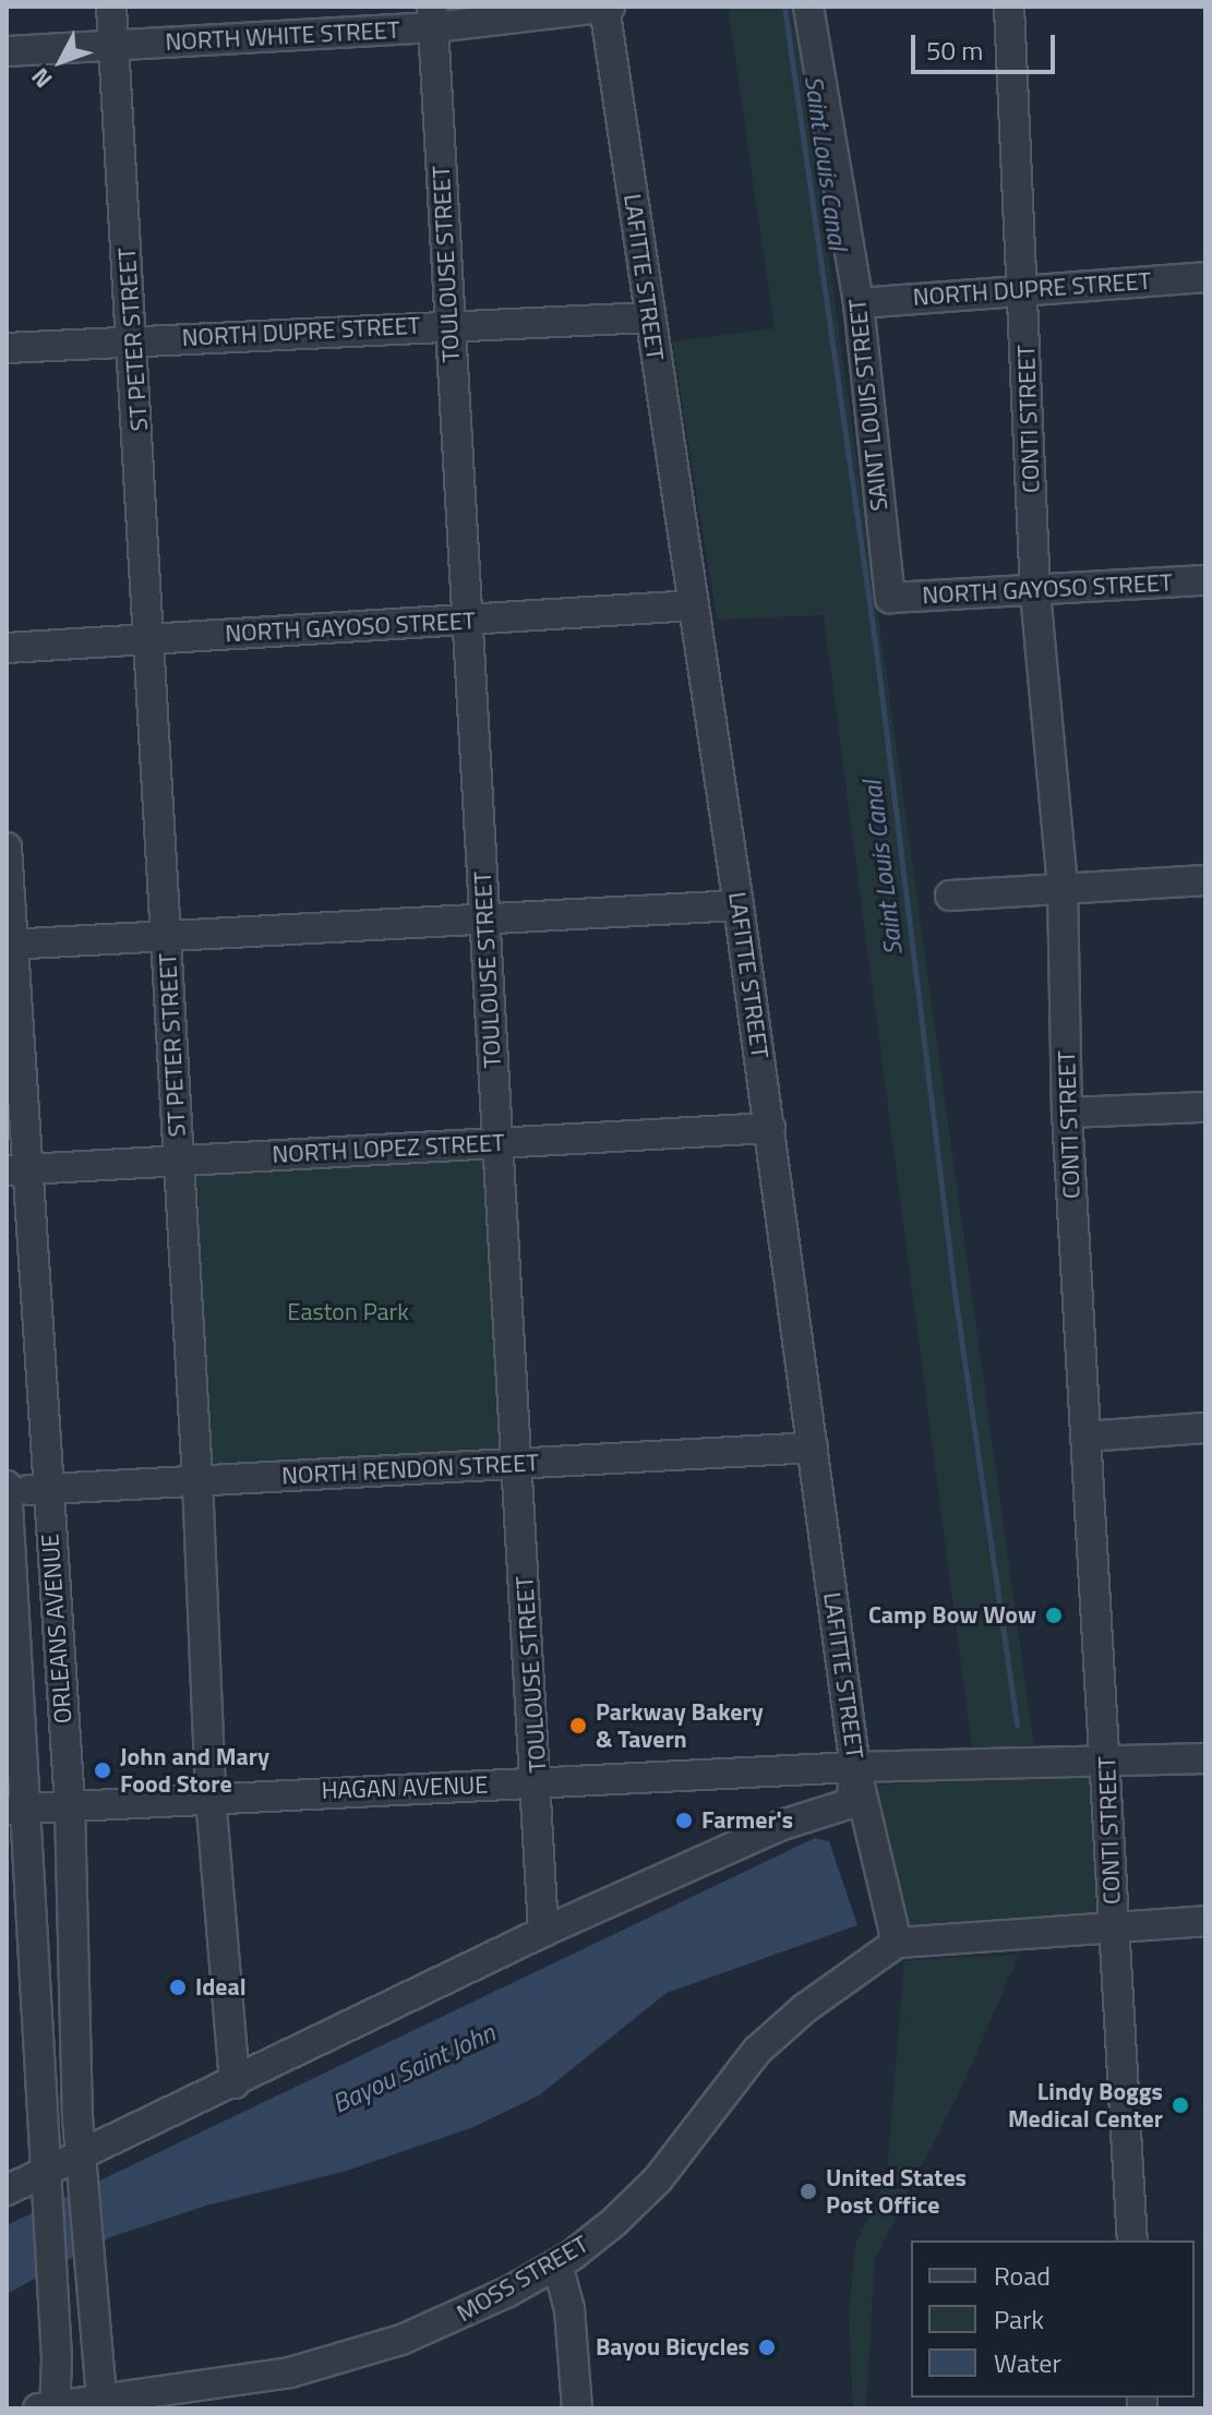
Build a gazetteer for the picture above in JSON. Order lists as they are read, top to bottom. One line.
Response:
{"streets":{"street":["NORTH WHITE STREET","TOULOUSE STREET","LAFITTE STREET","NORTH DUPRE STREET","ST PETER STREET","SAINT LOUIS STREET","CONTI STREET","NORTH GAYOSO STREET","NORTH LOPEZ STREET","NORTH RENDON STREET","ORLEANS AVENUE","HAGAN AVENUE","MOSS STREET"]},"crossings":[["NORTH WHITE STREET","TOULOUSE STREET"],["NORTH WHITE STREET","LAFITTE STREET"],["NORTH WHITE STREET","ST PETER STREET"],["TOULOUSE STREET","NORTH DUPRE STREET"],["TOULOUSE STREET","NORTH GAYOSO STREET"],["TOULOUSE STREET","NORTH LOPEZ STREET"],["TOULOUSE STREET","NORTH RENDON STREET"],["TOULOUSE STREET","HAGAN AVENUE"],["LAFITTE STREET","NORTH DUPRE STREET"],["LAFITTE STREET","NORTH GAYOSO STREET"],["LAFITTE STREET","NORTH LOPEZ STREET"],["LAFITTE STREET","NORTH RENDON STREET"],["LAFITTE STREET","HAGAN AVENUE"],["LAFITTE STREET","MOSS STREET"],["NORTH DUPRE STREET","ST PETER STREET"],["NORTH DUPRE STREET","SAINT LOUIS STREET"],["NORTH DUPRE STREET","CONTI STREET"],["ST PETER STREET","NORTH GAYOSO STREET"],["ST PETER STREET","NORTH LOPEZ STREET"],["ST PETER STREET","NORTH RENDON STREET"],["ST PETER STREET","HAGAN AVENUE"],["SAINT LOUIS STREET","NORTH GAYOSO STREET"],["CONTI STREET","NORTH GAYOSO STREET"],["CONTI STREET","HAGAN AVENUE"],["NORTH LOPEZ STREET","ORLEANS AVENUE"],["NORTH RENDON STREET","ORLEANS AVENUE"],["ORLEANS AVENUE","HAGAN AVENUE"],["ORLEANS AVENUE","MOSS STREET"]],"water":["Saint Louis Canal","Bayou Saint John"],"parks":["Easton Park"],"places":["Camp Bow Wow","Parkway Bakery & Tavern","John and Mary Food Store","Farmer's","Ideal","Lindy Boggs Medical Center","United States Post Office","Bayou Bicycles"],"legend":["Road","Park","Water"],"scale_bar":"50 m","north":"bottom left"}
